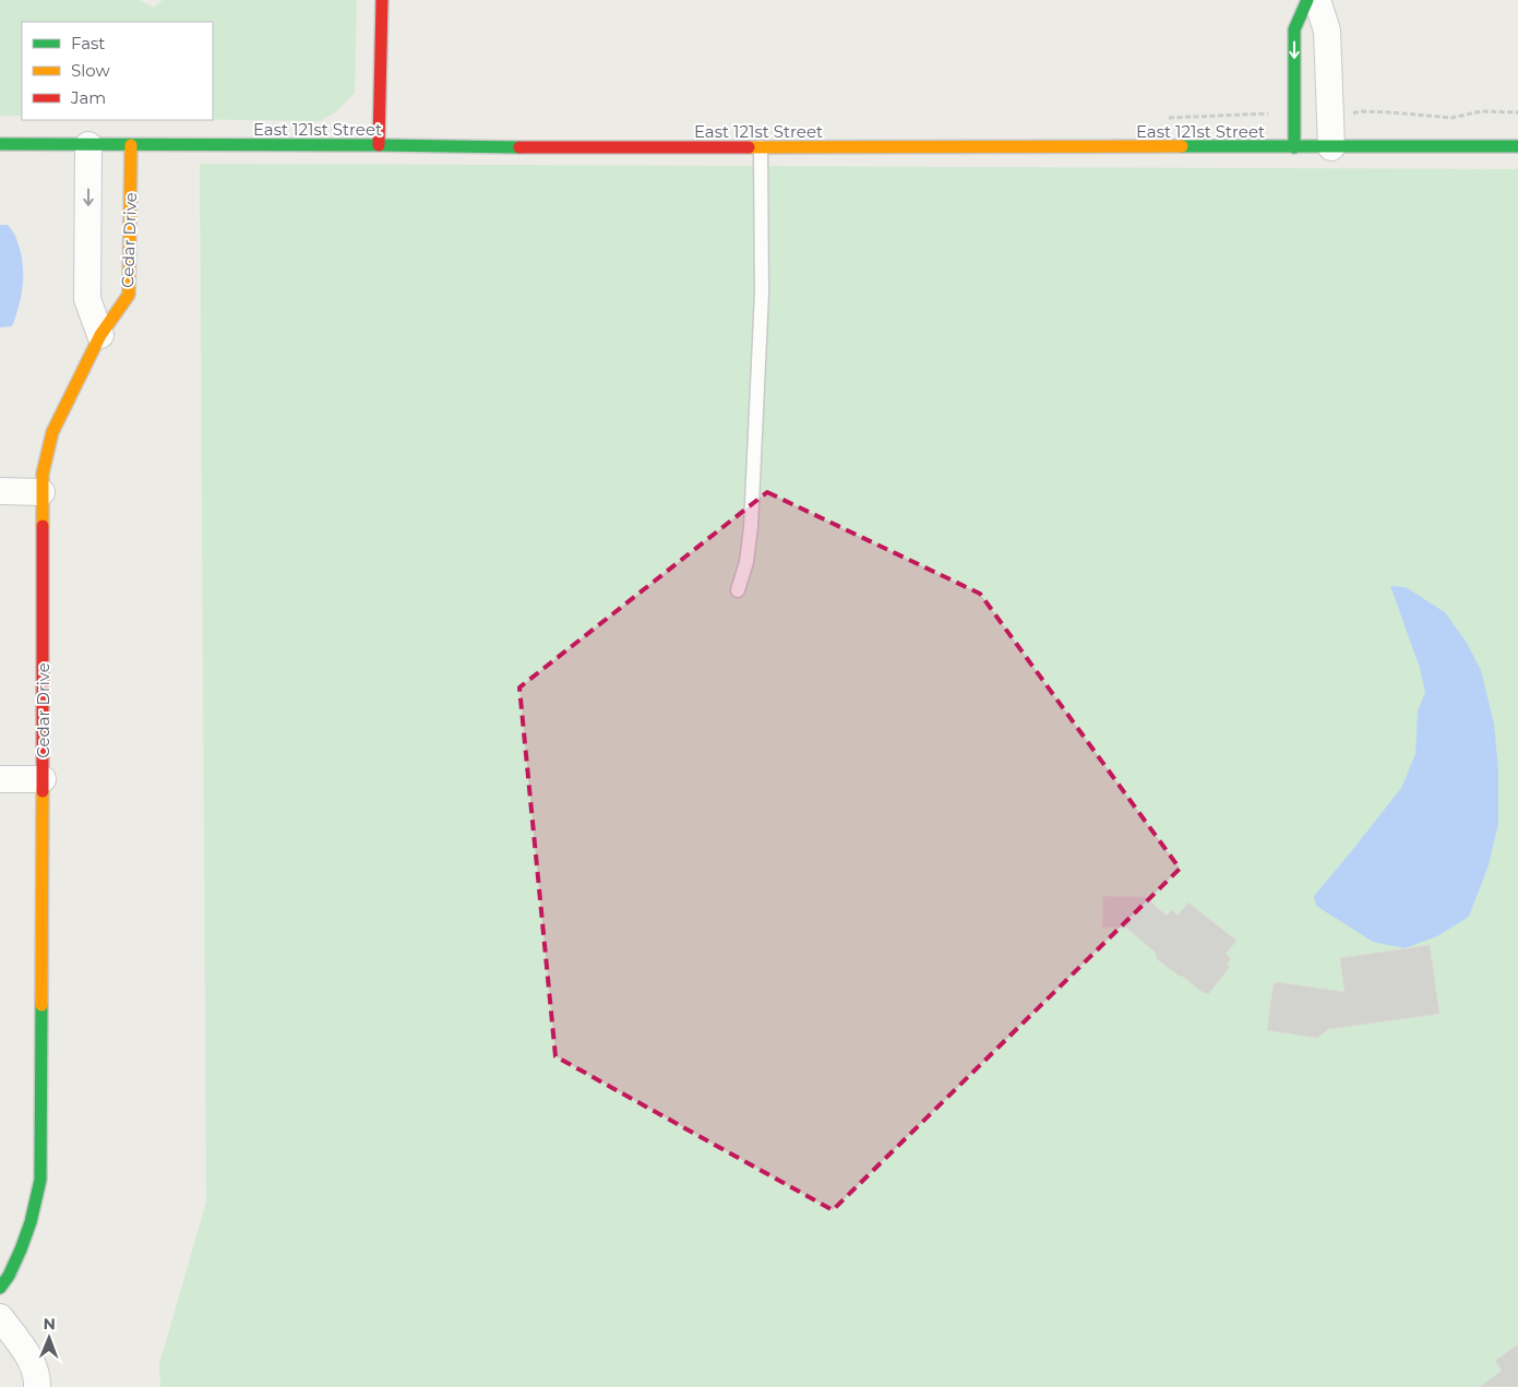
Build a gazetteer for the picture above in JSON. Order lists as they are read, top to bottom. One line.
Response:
{"streets":{"street":["East 121st Street","Cedar Drive"]},"crossings":[["East 121st Street","Cedar Drive"]],"legend":["Fast","Slow","Jam"],"north":"top"}
